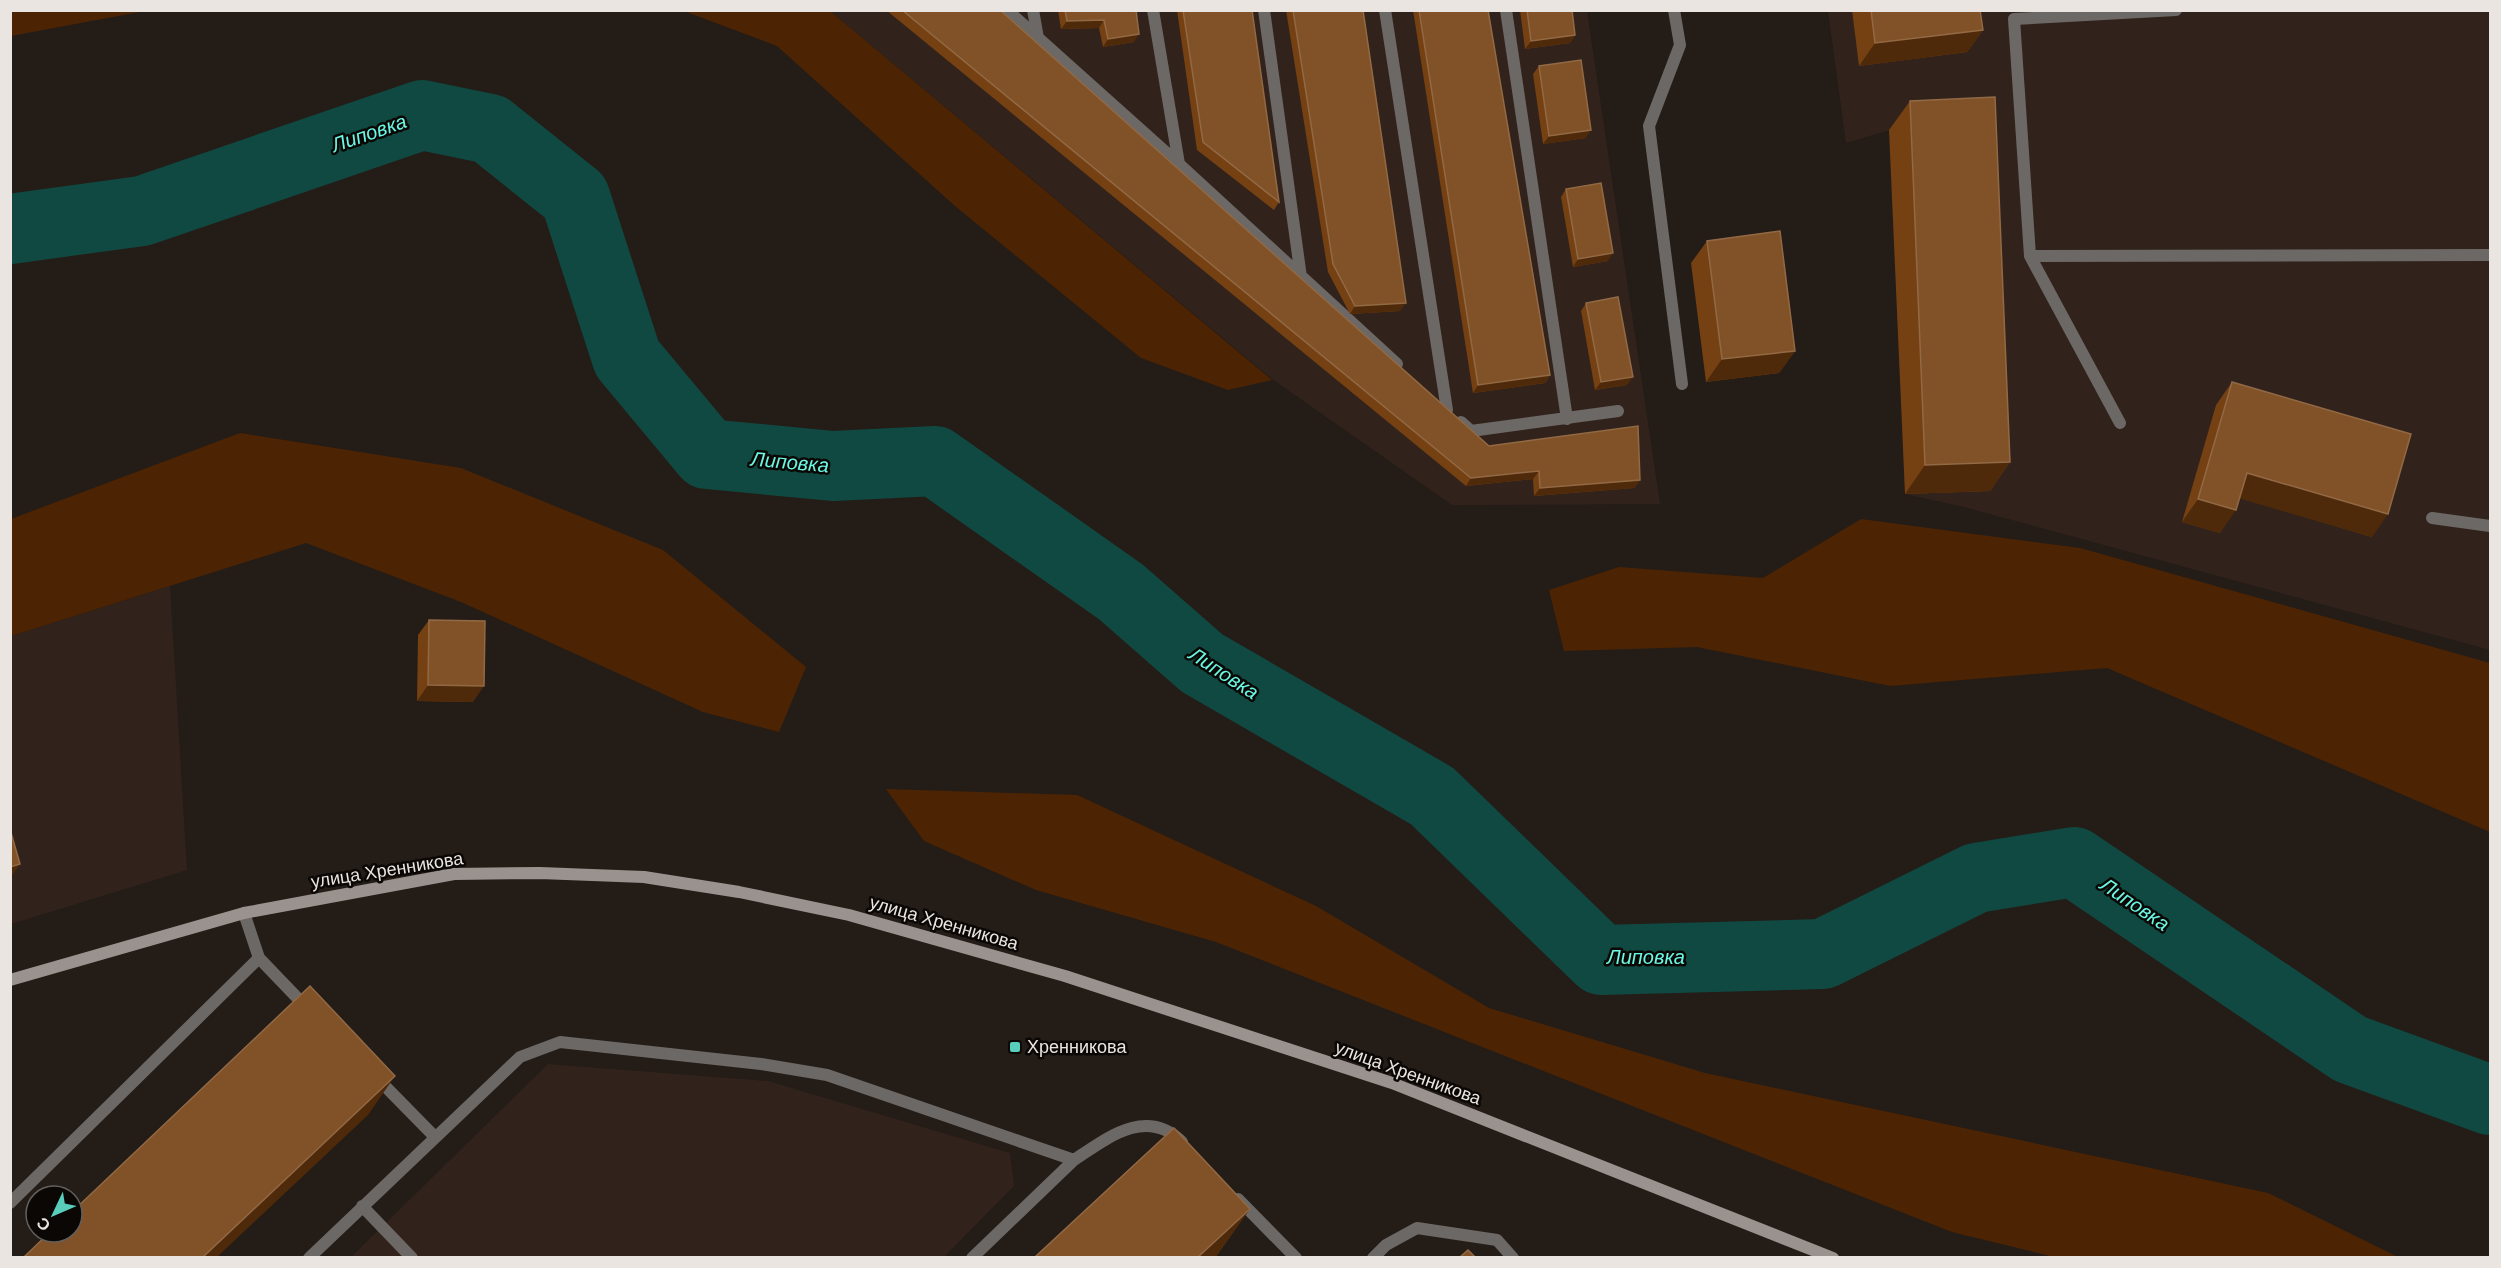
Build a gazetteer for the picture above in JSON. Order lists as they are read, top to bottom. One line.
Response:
{"streets":{"street":["улица Хренникова"]},"water":["Липовка"],"places":{"transit":["Хренникова"]},"north":"bottom left"}
